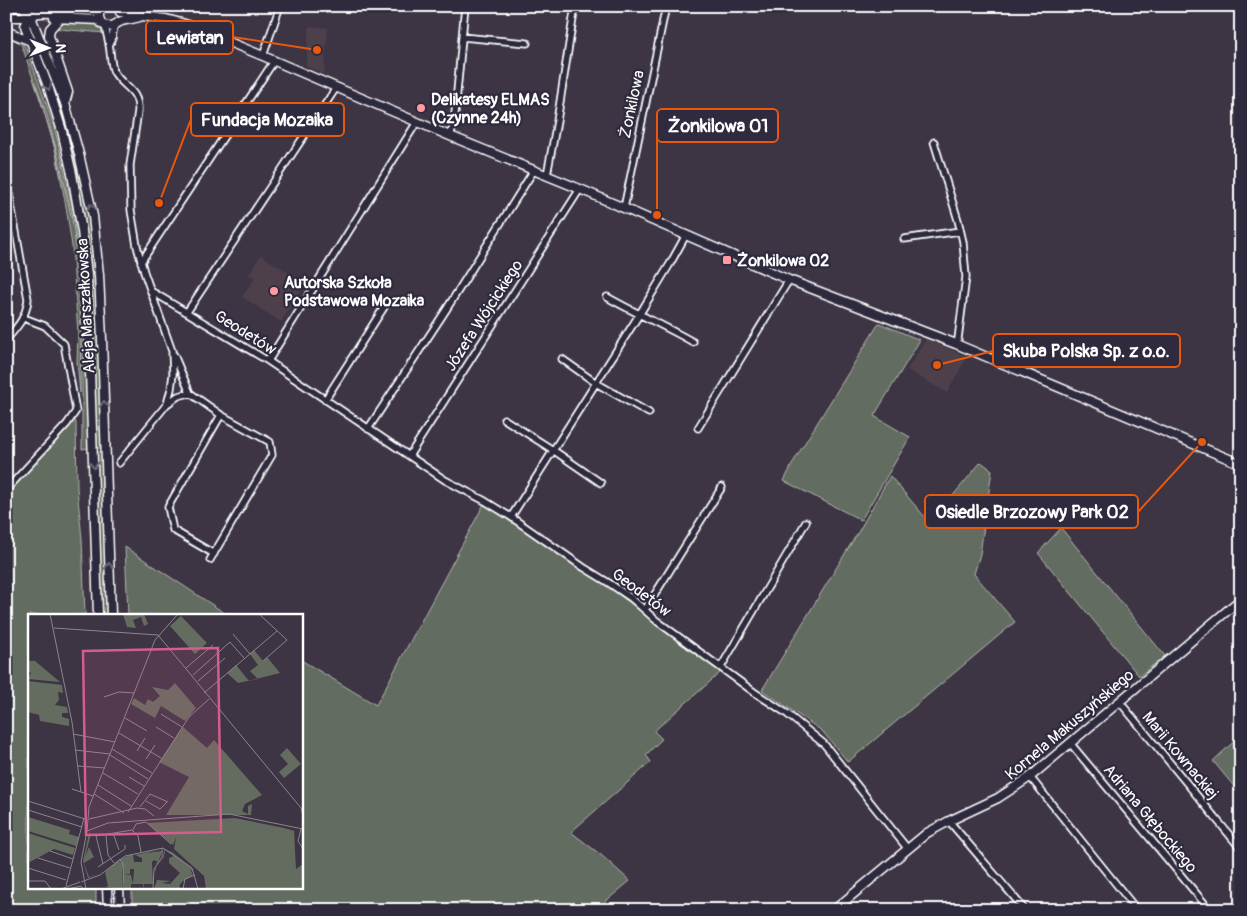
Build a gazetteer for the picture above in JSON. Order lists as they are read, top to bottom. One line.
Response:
{"streets":{"street":["Żonkilowa","Aleja Marszałkowska","Józefa Wójcickiego","Geodetów","Kornela Makuszyńskiego","Marii Kownackiej","Adriana Głębockiego"]},"crossings":[["Józefa Wójcickiego","Geodetów"],["Geodetów","Kornela Makuszyńskiego"],["Kornela Makuszyńskiego","Marii Kownackiej"],["Kornela Makuszyńskiego","Adriana Głębockiego"]],"places":{"other":["Lewiatan","Delikatesy ELMAS (Czynne 24h)","Fundacja Mozaika","Żonkilowa 01","Autorska Szkoła Podstawowa Mozaika","Skuba Polska Sp. z o.o.","Osiedle Brzozowy Park 02"],"transit":["Żonkilowa 02"]},"north":"right"}
